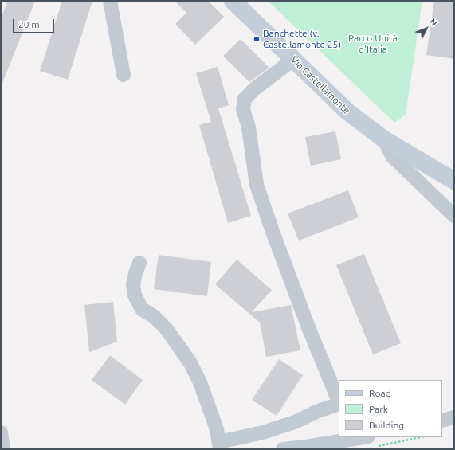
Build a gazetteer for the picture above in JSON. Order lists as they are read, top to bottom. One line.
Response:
{"streets":{"main road":["Via Castellamonte"]},"parks":["Parco Unità d'Italia"],"places":["Banchette (v. Castellamonte 25)"],"legend":["Road","Park","Building"],"scale_bar":"20 m","north":"top right"}
